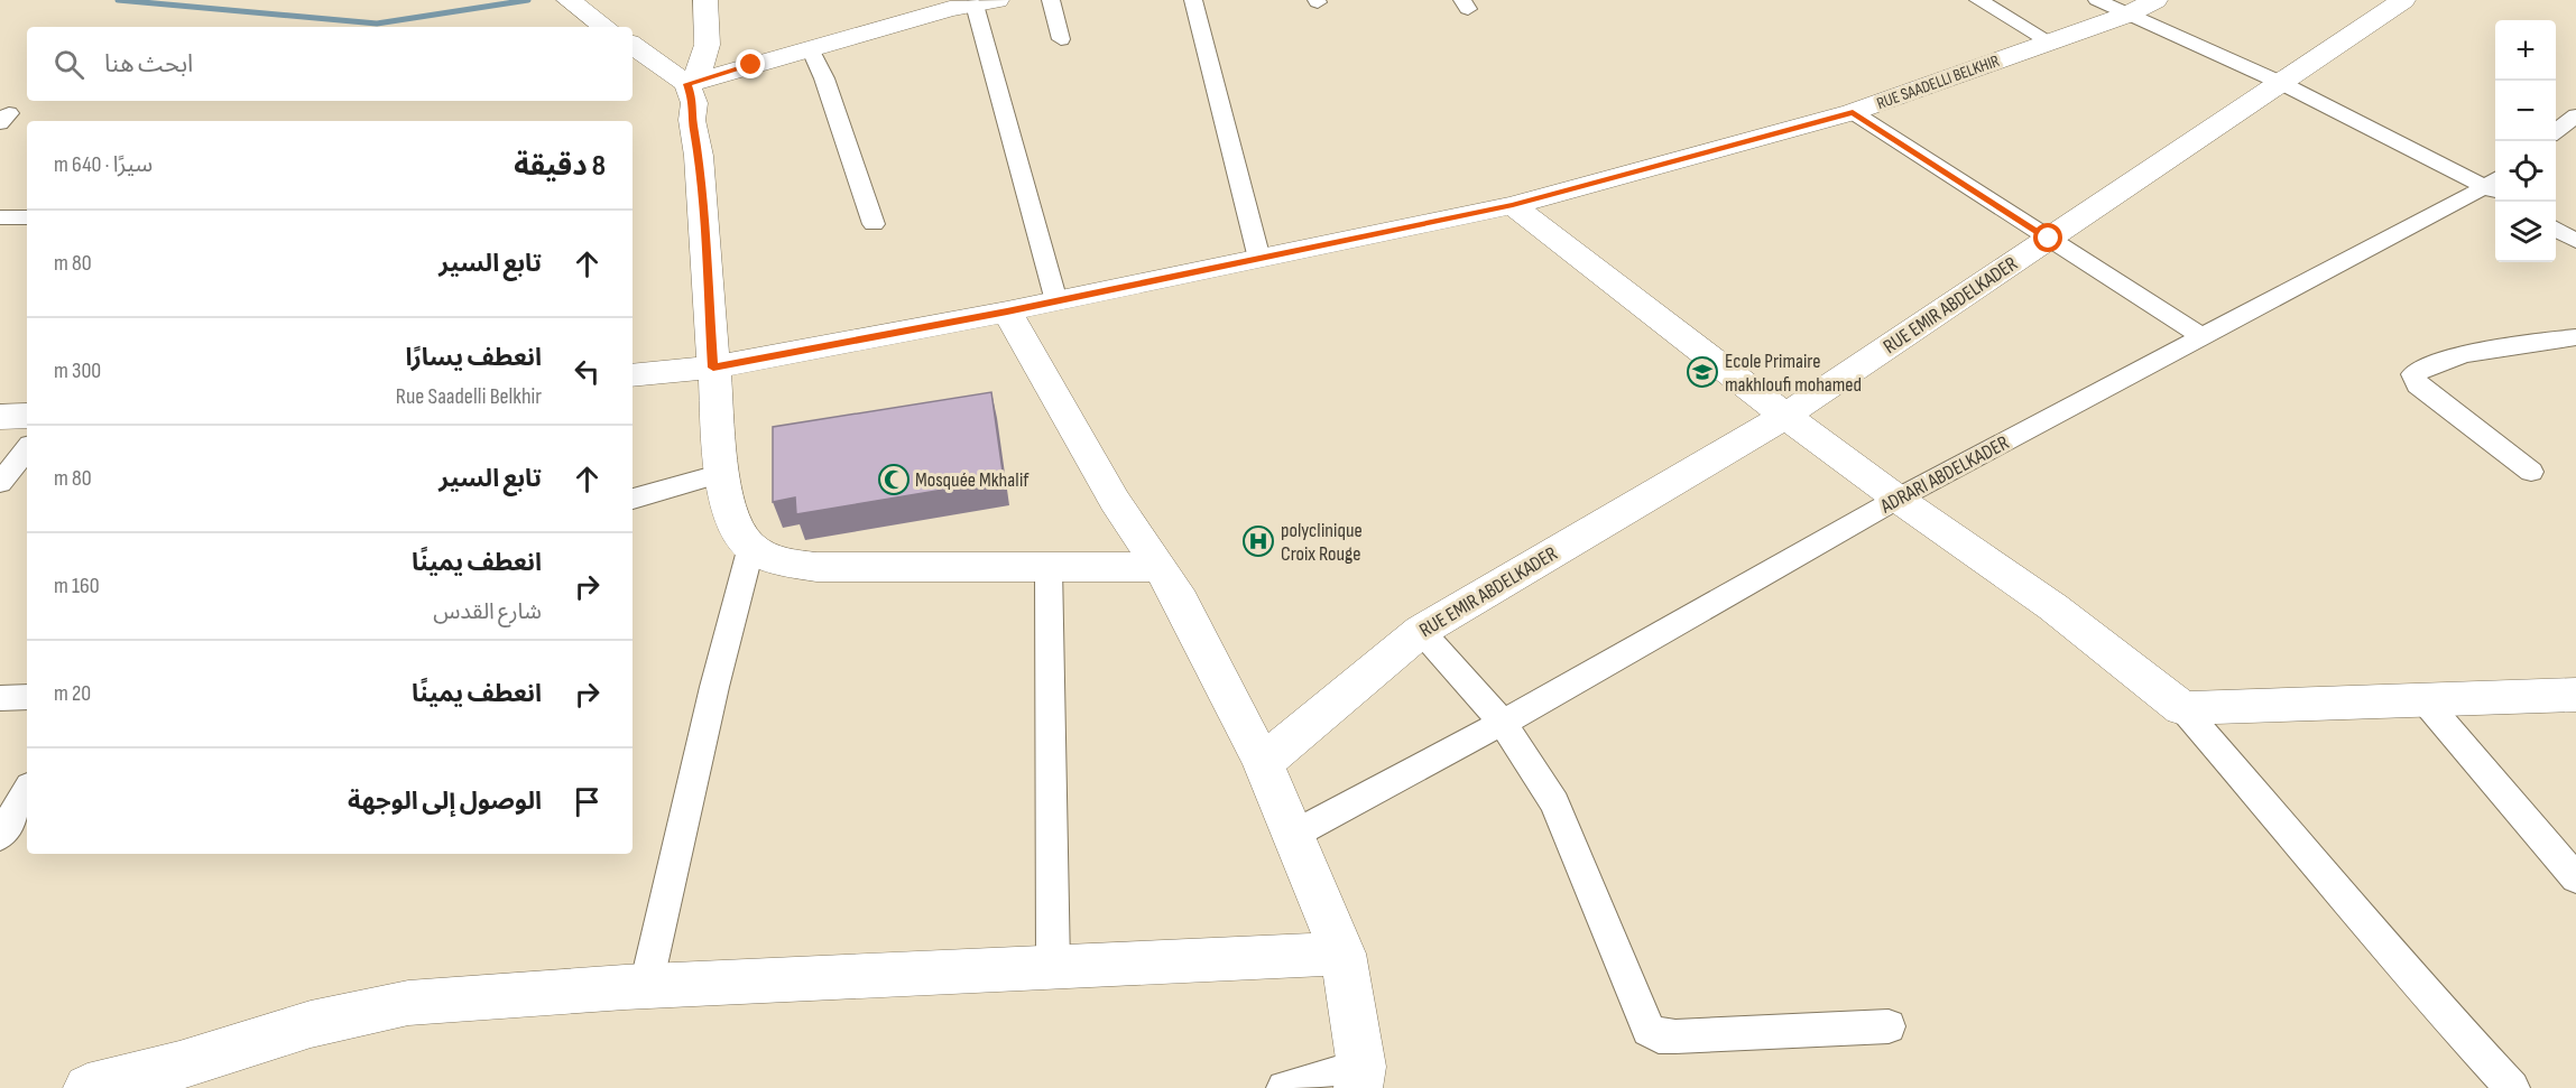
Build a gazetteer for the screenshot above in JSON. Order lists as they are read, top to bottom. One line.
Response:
{"streets":{"main road":["RUE SAADELLI BELKHIR","RUE EMIR ABDELKADER"],"street":["ADRARI ABDELKADER"]},"places":{"school or university":["Ecole Primaire makhloufi mohamed"],"mosque":["Mosquée Mkhalif"],"hospital":["polyclinique Croix Rouge"]},"page":{"map_buttons":["+","−"],"search":"ابحث هنا","heading":["8 دقيقة","سيرًا · 640 m"],"list":[["تابع السير","80 m"],["انعطف يسارًا","Rue Saadelli Belkhir","300 m"],["تابع السير","80 m"],["انعطف يمينًا","شارع القدس","160 m"],["انعطف يمينًا","20 m"],"الوصول إلى الوجهة"]}}
